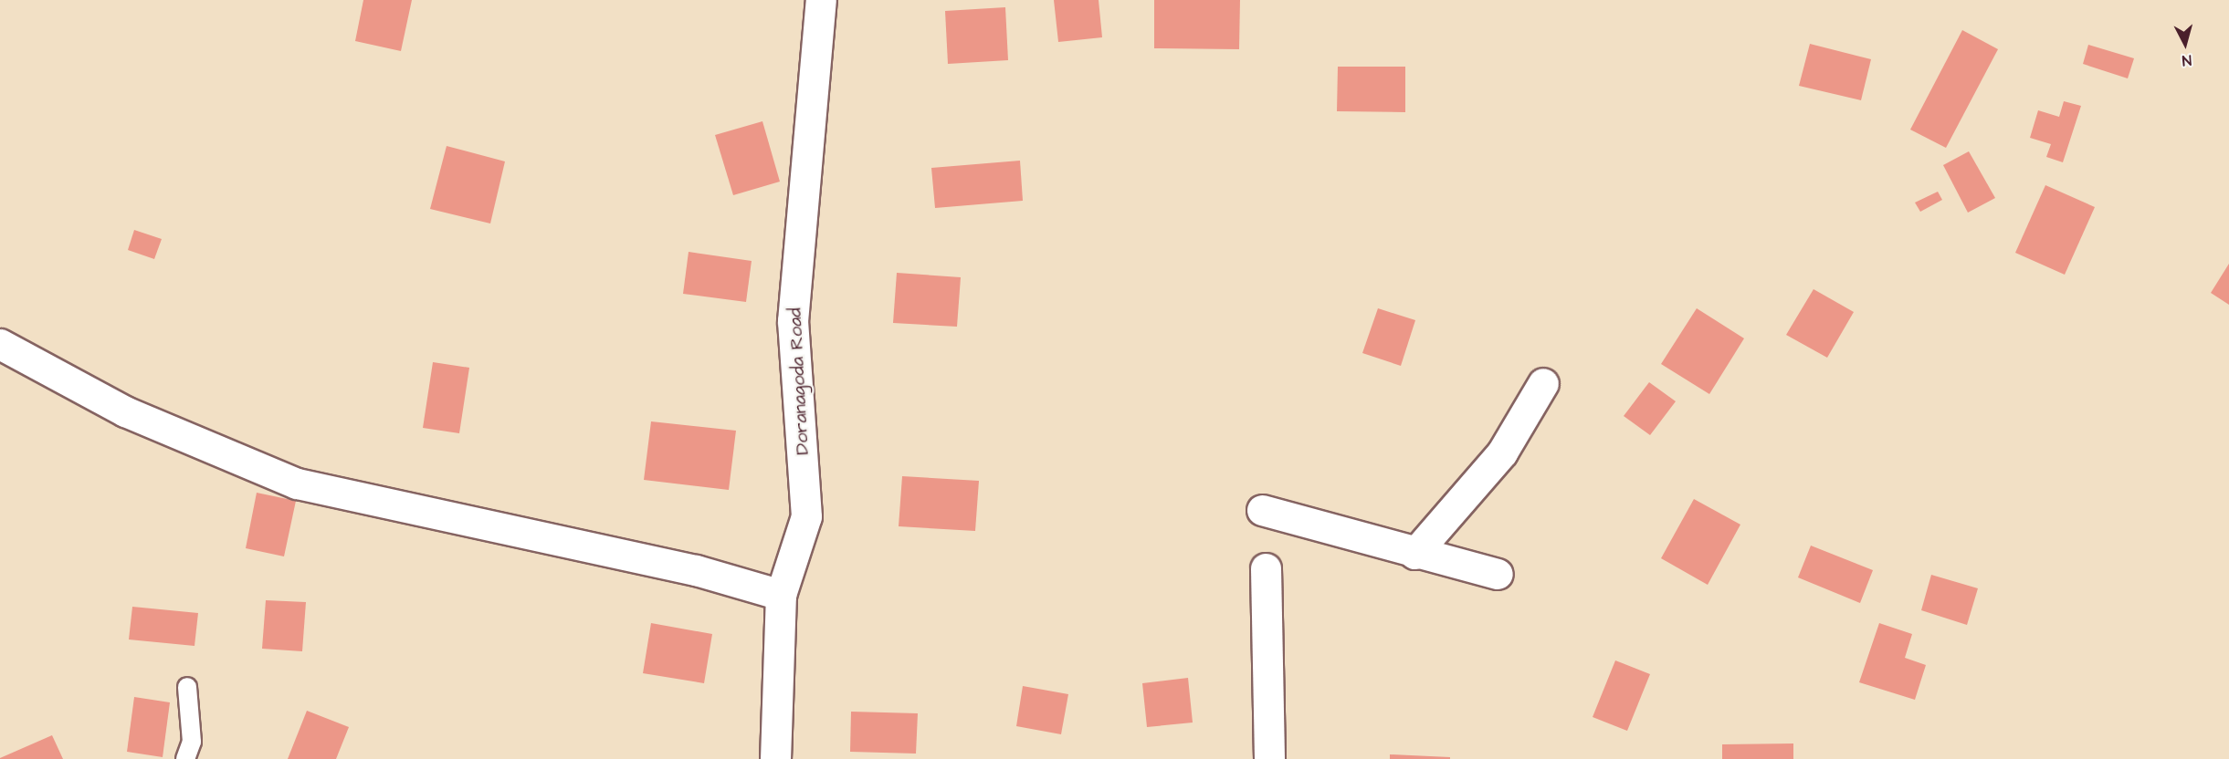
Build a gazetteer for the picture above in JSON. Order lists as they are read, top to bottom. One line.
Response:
{"streets":{"street":["Doranagoda Road"]},"north":"bottom"}
